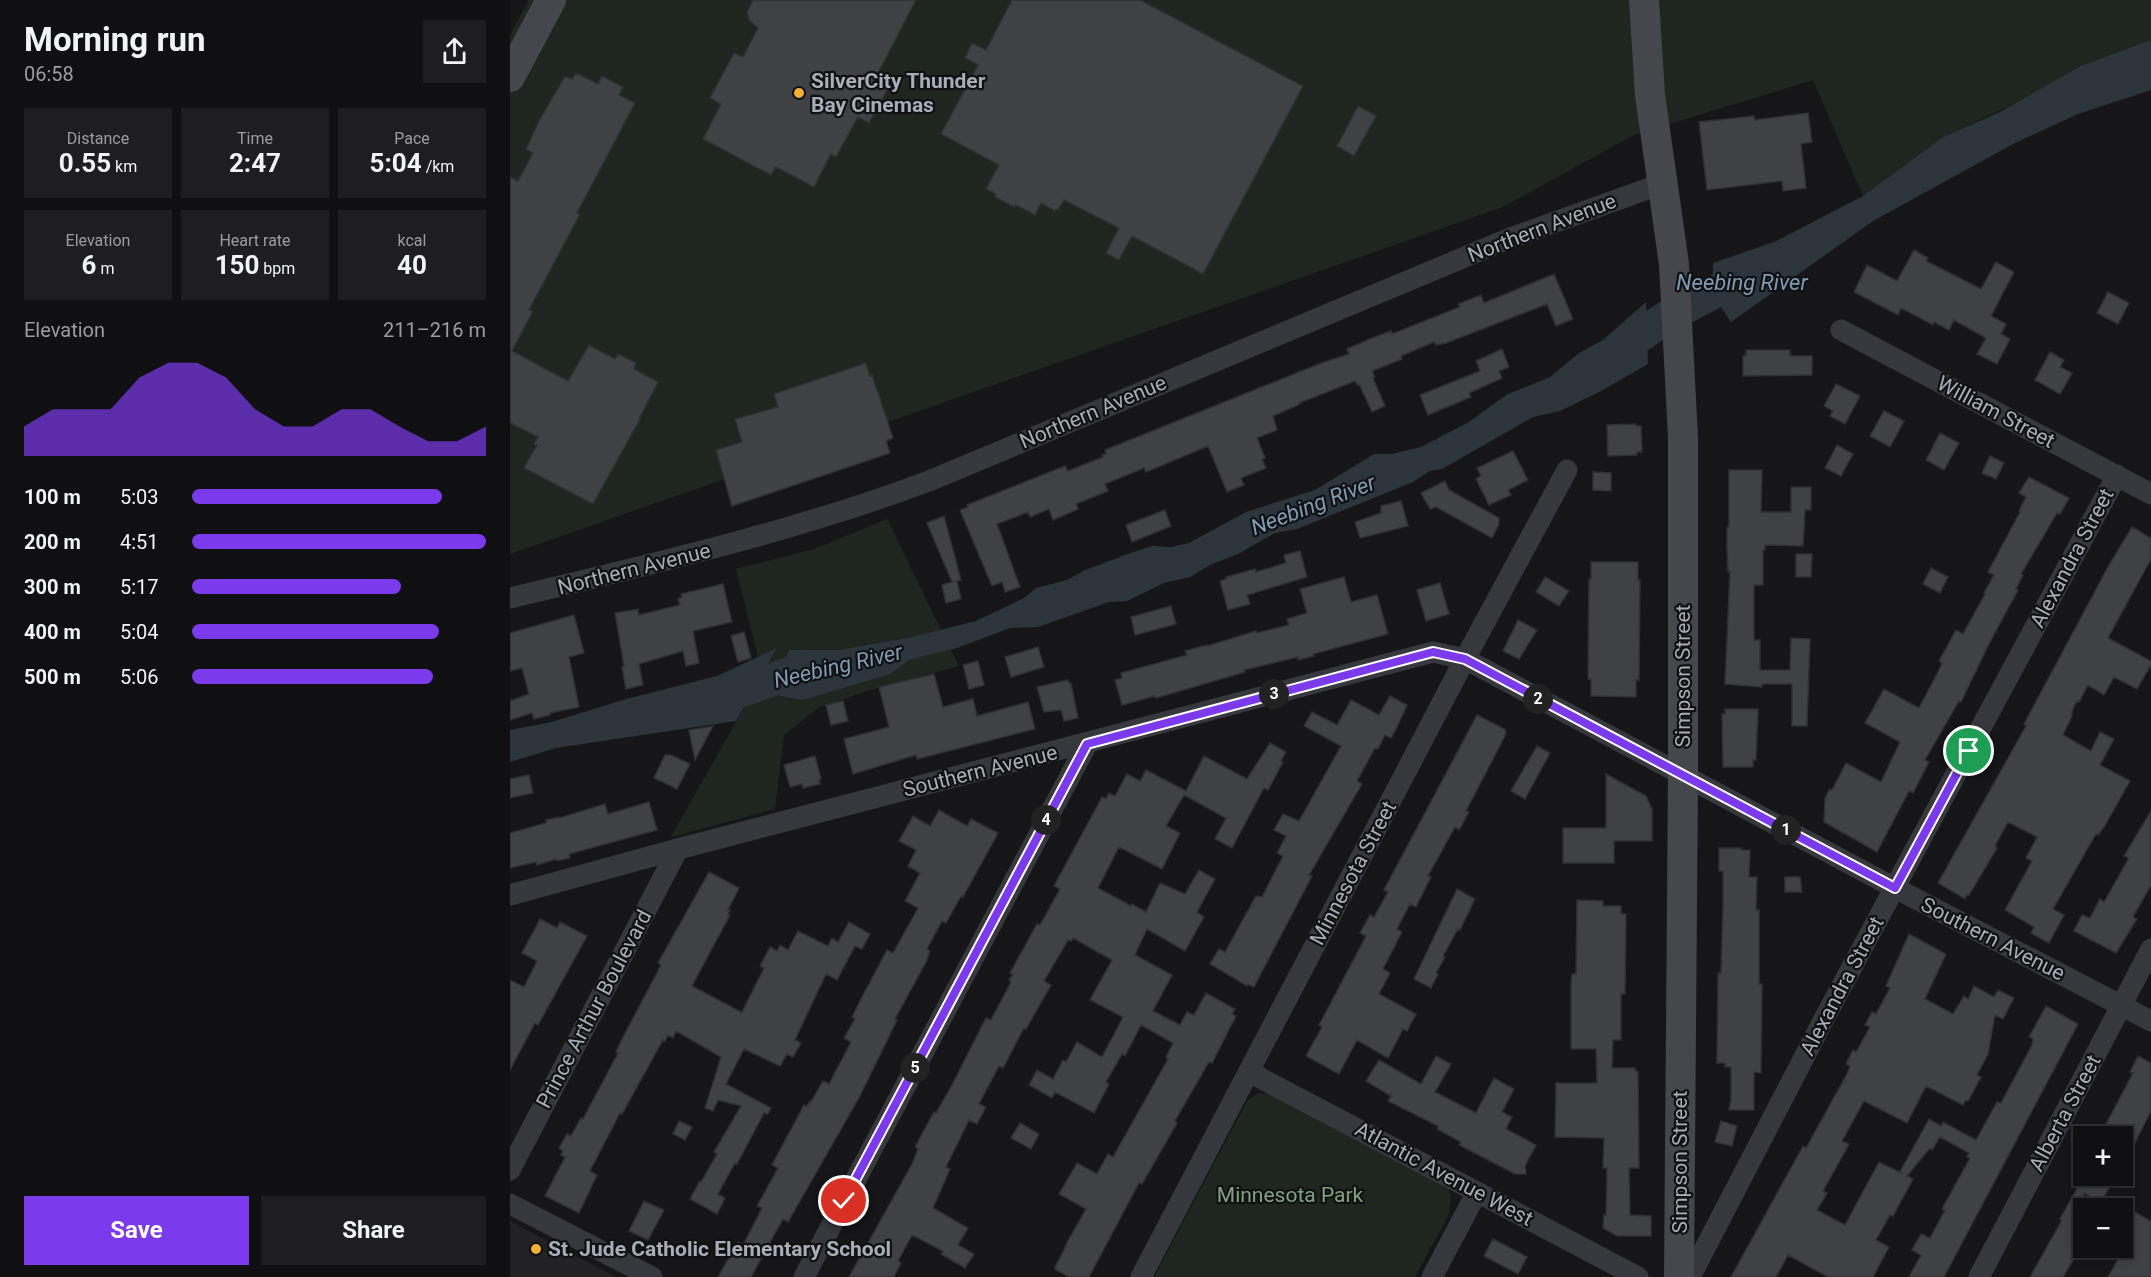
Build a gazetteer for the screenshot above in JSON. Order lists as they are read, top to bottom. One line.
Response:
{"streets":{"main road":["Simpson Street"],"street":["Northern Avenue","William Street","Alexandra Street","Southern Avenue","Minnesota Street","Prince Arthur Boulevard","Alberta Street","Atlantic Avenue West"]},"crossings":[["Northern Avenue","Simpson Street"],["William Street","Alexandra Street"],["Alexandra Street","Southern Avenue"],["Simpson Street","Southern Avenue"],["Southern Avenue","Minnesota Street"],["Southern Avenue","Prince Arthur Boulevard"],["Southern Avenue","Alberta Street"],["Minnesota Street","Atlantic Avenue West"]],"water":["Neebing River"],"parks":["Minnesota Park"],"places":["SilverCity Thunder Bay Cinemas","St. Jude Catholic Elementary School"],"page":{"heading":["Morning run","06:58"],"stats":[["Distance","0.55 km"],["Time","2:47"],["Pace","5:04 /km"],["Elevation","6 m"],["Heart rate","150 bpm"],["kcal","40"]],"chart":["Elevation","211–216 m"],"list":[{"name":"100 m","note":"5:03"},{"name":"200 m","note":"4:51"},{"name":"300 m","note":"5:17"},{"name":"400 m","note":"5:04"},{"name":"500 m","note":"5:06"}],"pins":["3","2","4","1","5"],"map_buttons":["+","−"],"buttons":["Save","Share"]}}
